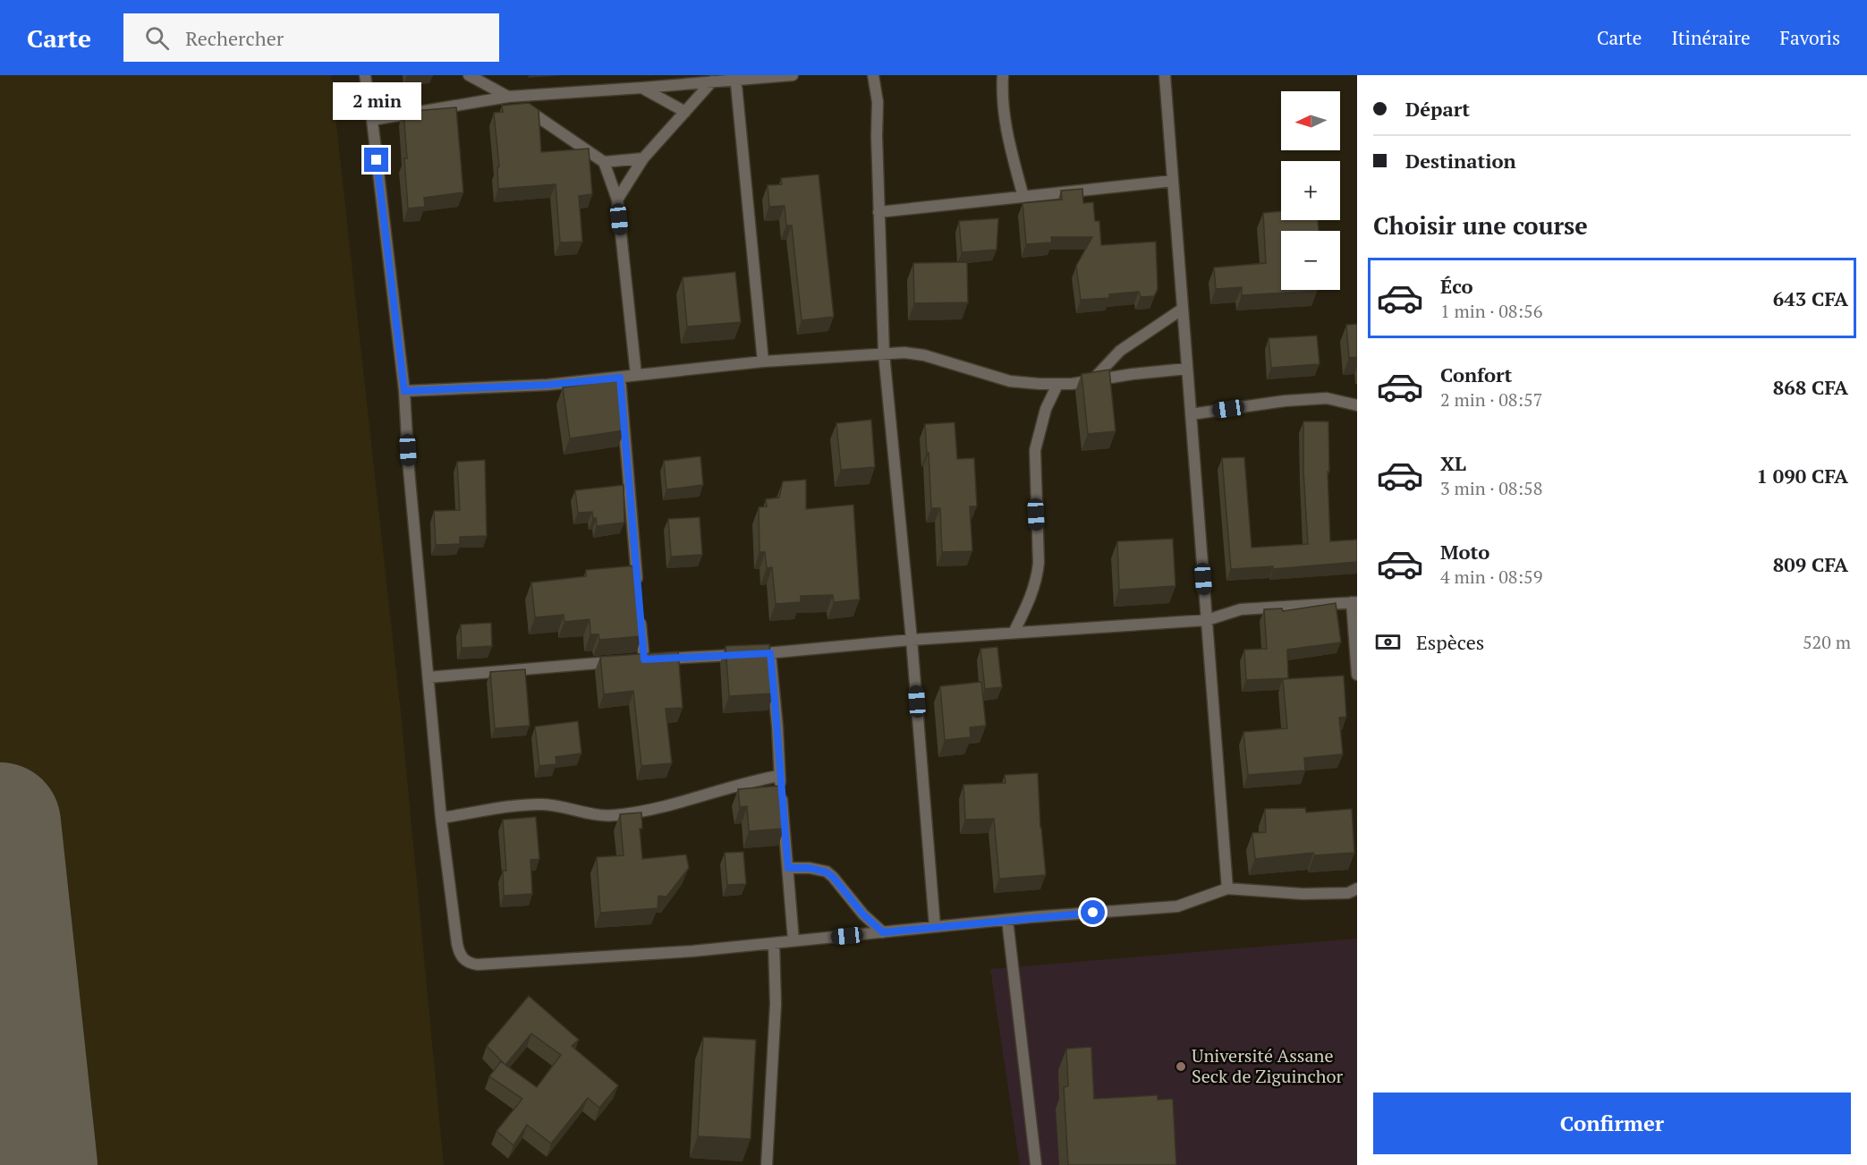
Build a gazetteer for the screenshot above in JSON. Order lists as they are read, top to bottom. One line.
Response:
{"places":["Université Assane Seck de Ziguinchor"],"north":"left","page":{"header":"Carte","search":"Rechercher","nav":["Carte","Itinéraire","Favoris"],"banner":["Départ","Destination"],"bubble":"2 min","map_buttons":["+","−"],"heading":"Choisir une course","list":[{"name":"Éco","note":"1 min · 08:56","value":"643 CFA"},{"name":"Confort","note":"2 min · 08:57","value":"868 CFA"},{"name":"XL","note":"3 min · 08:58","value":"1 090 CFA"},{"name":"Moto","note":"4 min · 08:59","value":"809 CFA"}],"pay":["Espèces","520 m"],"buttons":"Confirmer"}}
